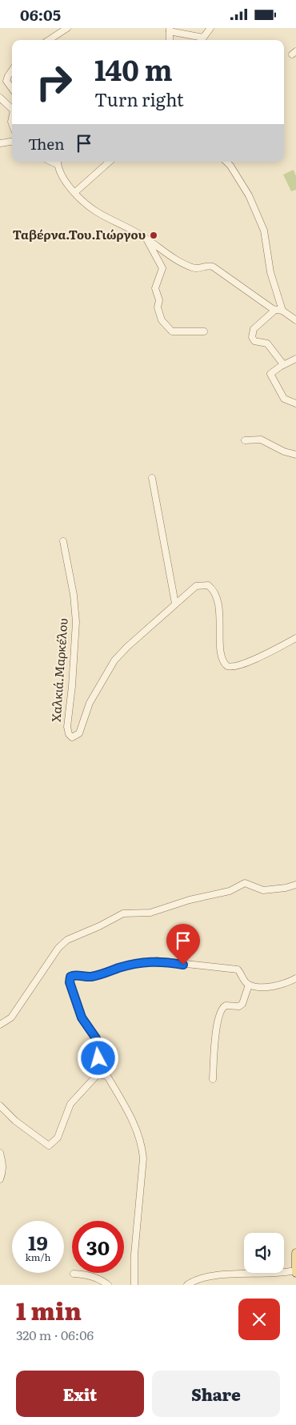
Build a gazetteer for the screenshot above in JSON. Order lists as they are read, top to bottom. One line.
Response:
{"streets":{"street":["Χαλκιά.Μαρκέλου"]},"places":["Ταβέρνα.Του.Γιώργου"],"page":{"status":"06:05","turn":["140 m","Turn right"],"then":"Then","speed":"19 km/h","limit":"30","heading":["1 min","320 m · 06:06"],"buttons":["Exit","Share"]}}
